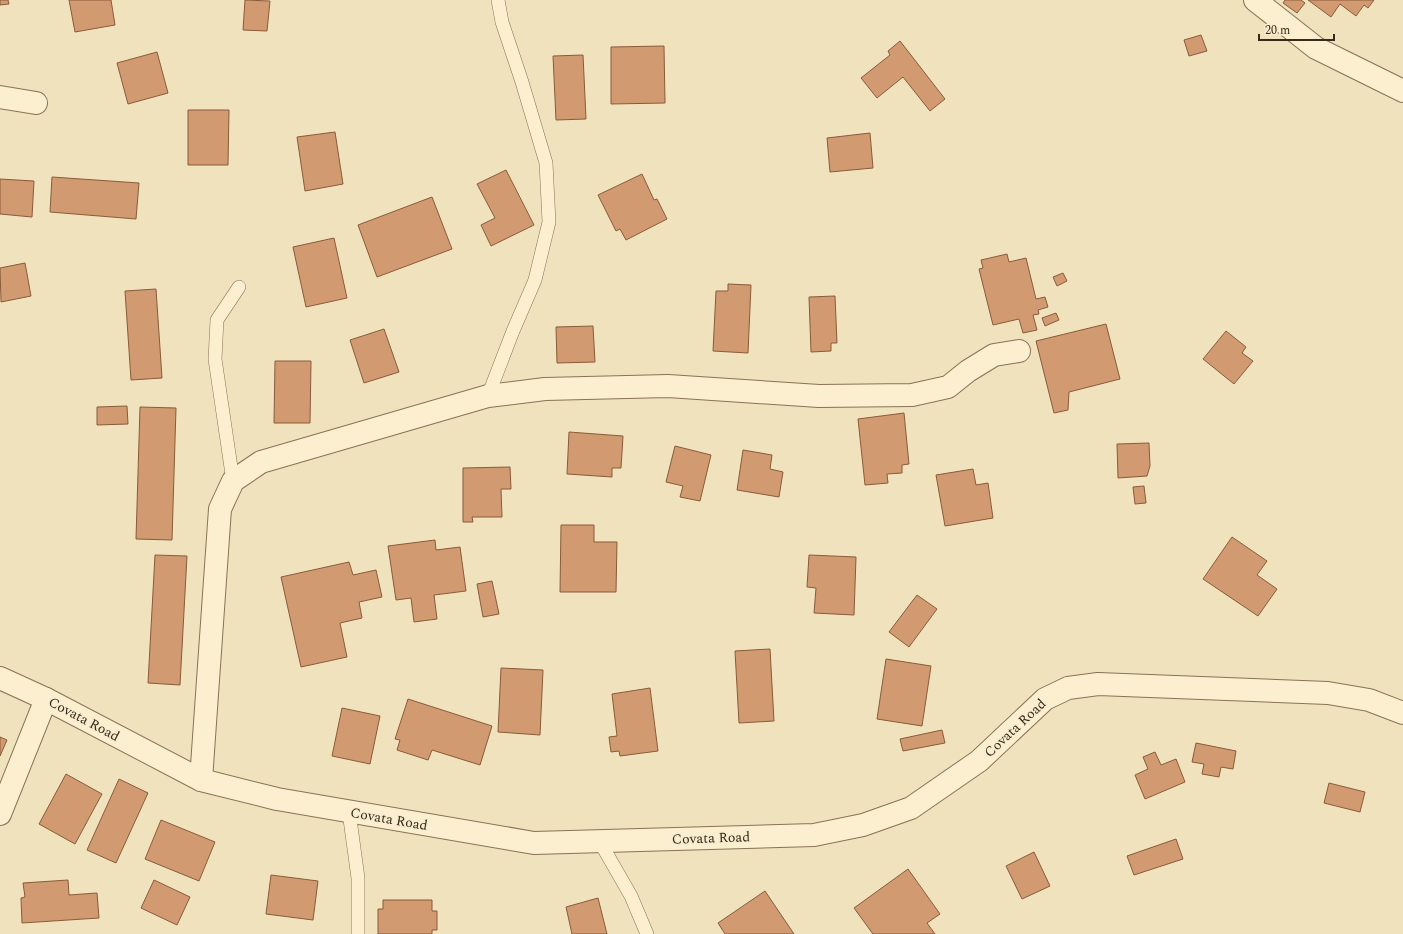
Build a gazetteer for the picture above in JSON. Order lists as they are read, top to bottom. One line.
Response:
{"streets":{"street":["Covata Road"]},"scale_bar":"20 m"}
